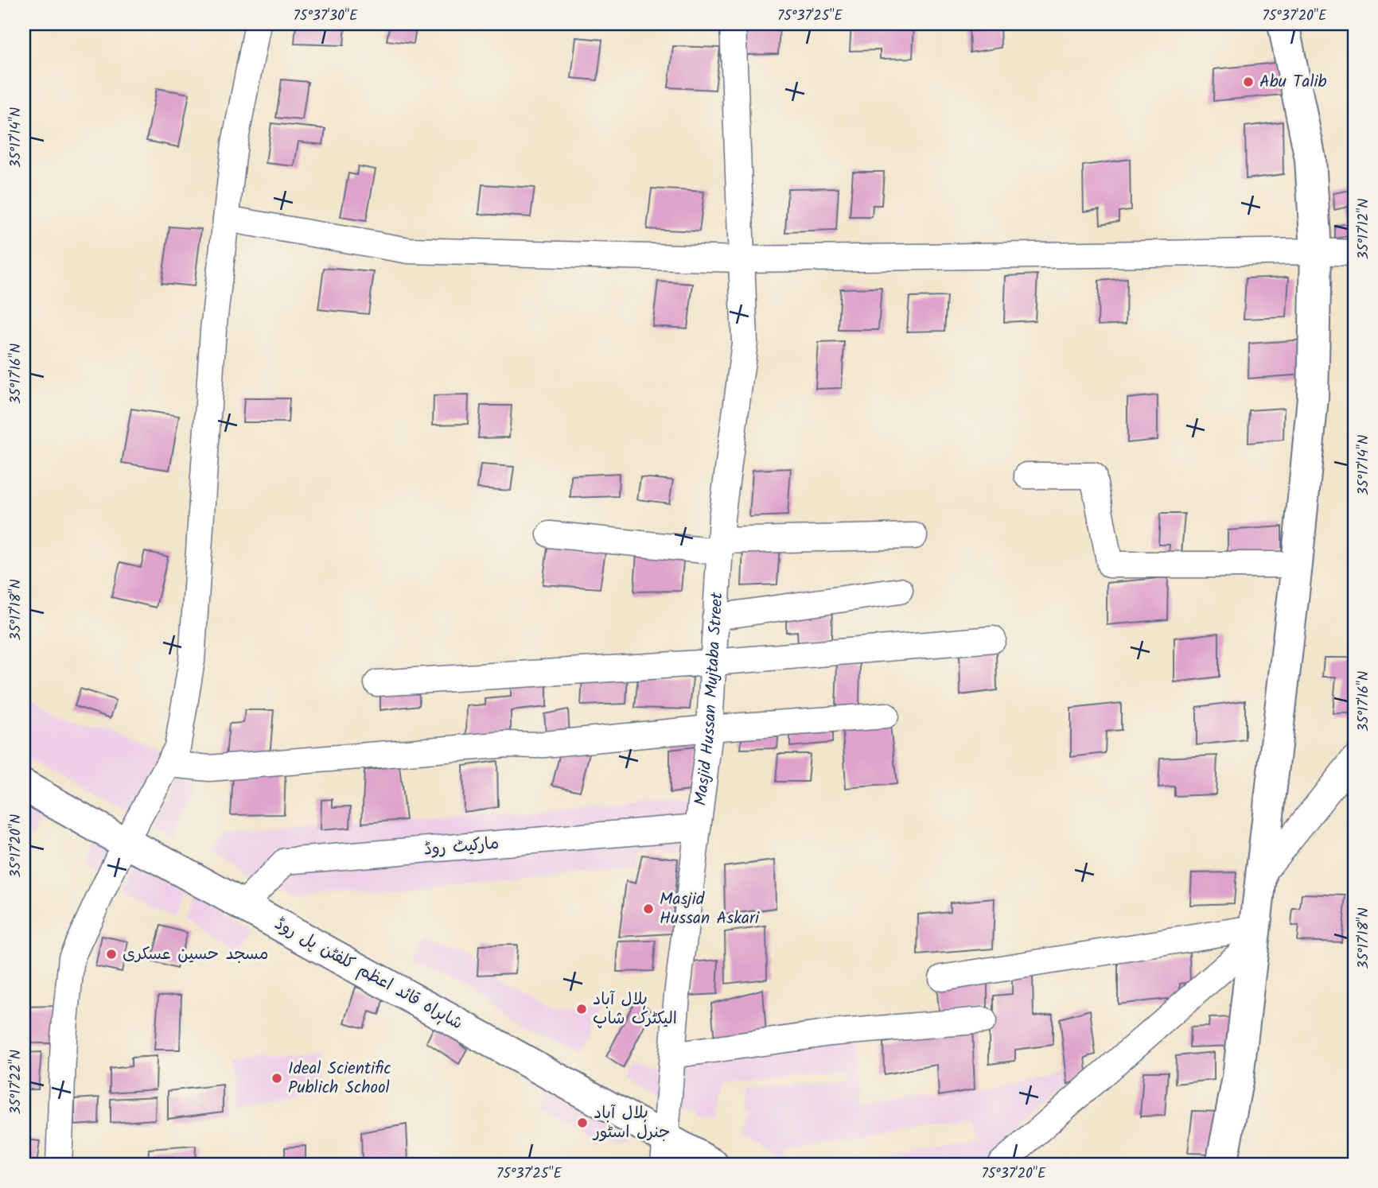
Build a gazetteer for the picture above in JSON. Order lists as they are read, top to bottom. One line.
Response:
{"streets":{"main road":["شاہراہ قائد اعظم کلفٹن پل روڈ"],"street":["Masjid Hussan Mujtaba Street","مارکیٹ روڈ"]},"crossings":[["Masjid Hussan Mujtaba Street","مارکیٹ روڈ"],["Masjid Hussan Mujtaba Street","شاہراہ قائد اعظم کلفٹن پل روڈ"],["مارکیٹ روڈ","شاہراہ قائد اعظم کلفٹن پل روڈ"]],"places":["Abu Talib","Masjid Hussan Askari","مسجد حسین عسکری","ہلال آباد الیکٹرک شاپ","Ideal Scientific Publich School","ہلال آباد جنرل اسٹور"],"coordinates":["75°37'30\"E","75°37'25\"E","75°37'20\"E","35°17'14\"N","35°17'12\"N","35°17'16\"N","35°17'18\"N","35°17'20\"N","35°17'22\"N"]}
